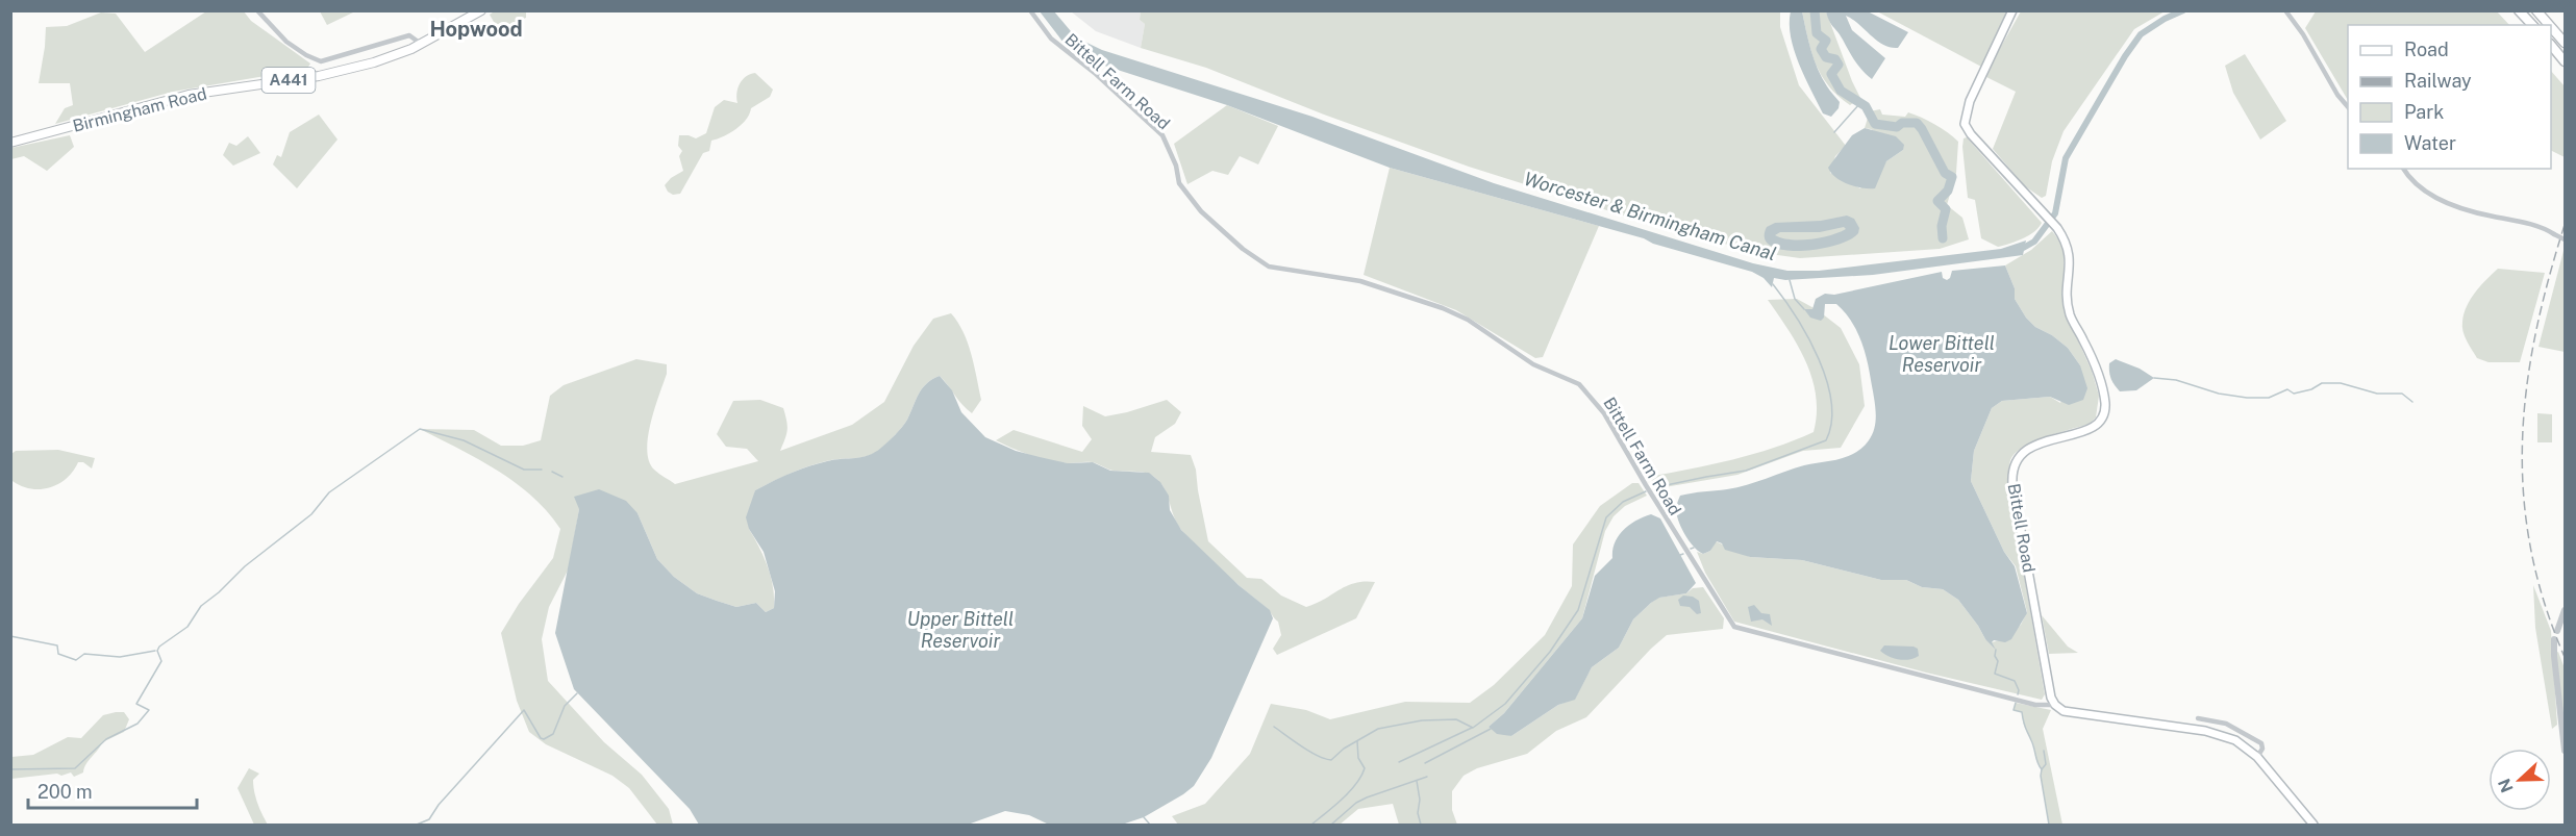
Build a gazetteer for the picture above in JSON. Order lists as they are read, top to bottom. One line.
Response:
{"streets":{"highway":["A441","Birmingham Road"],"main road":["Bittell Road"],"street":["Bittell Farm Road"]},"crossings":[["Bittell Farm Road","Bittell Road"]],"districts":["Hopwood"],"water":["Worcester & Birmingham Canal","Lower Bittell Reservoir","Upper Bittell Reservoir"],"legend":["Road","Railway","Park","Water"],"scale_bar":"200 m","north":"left"}
